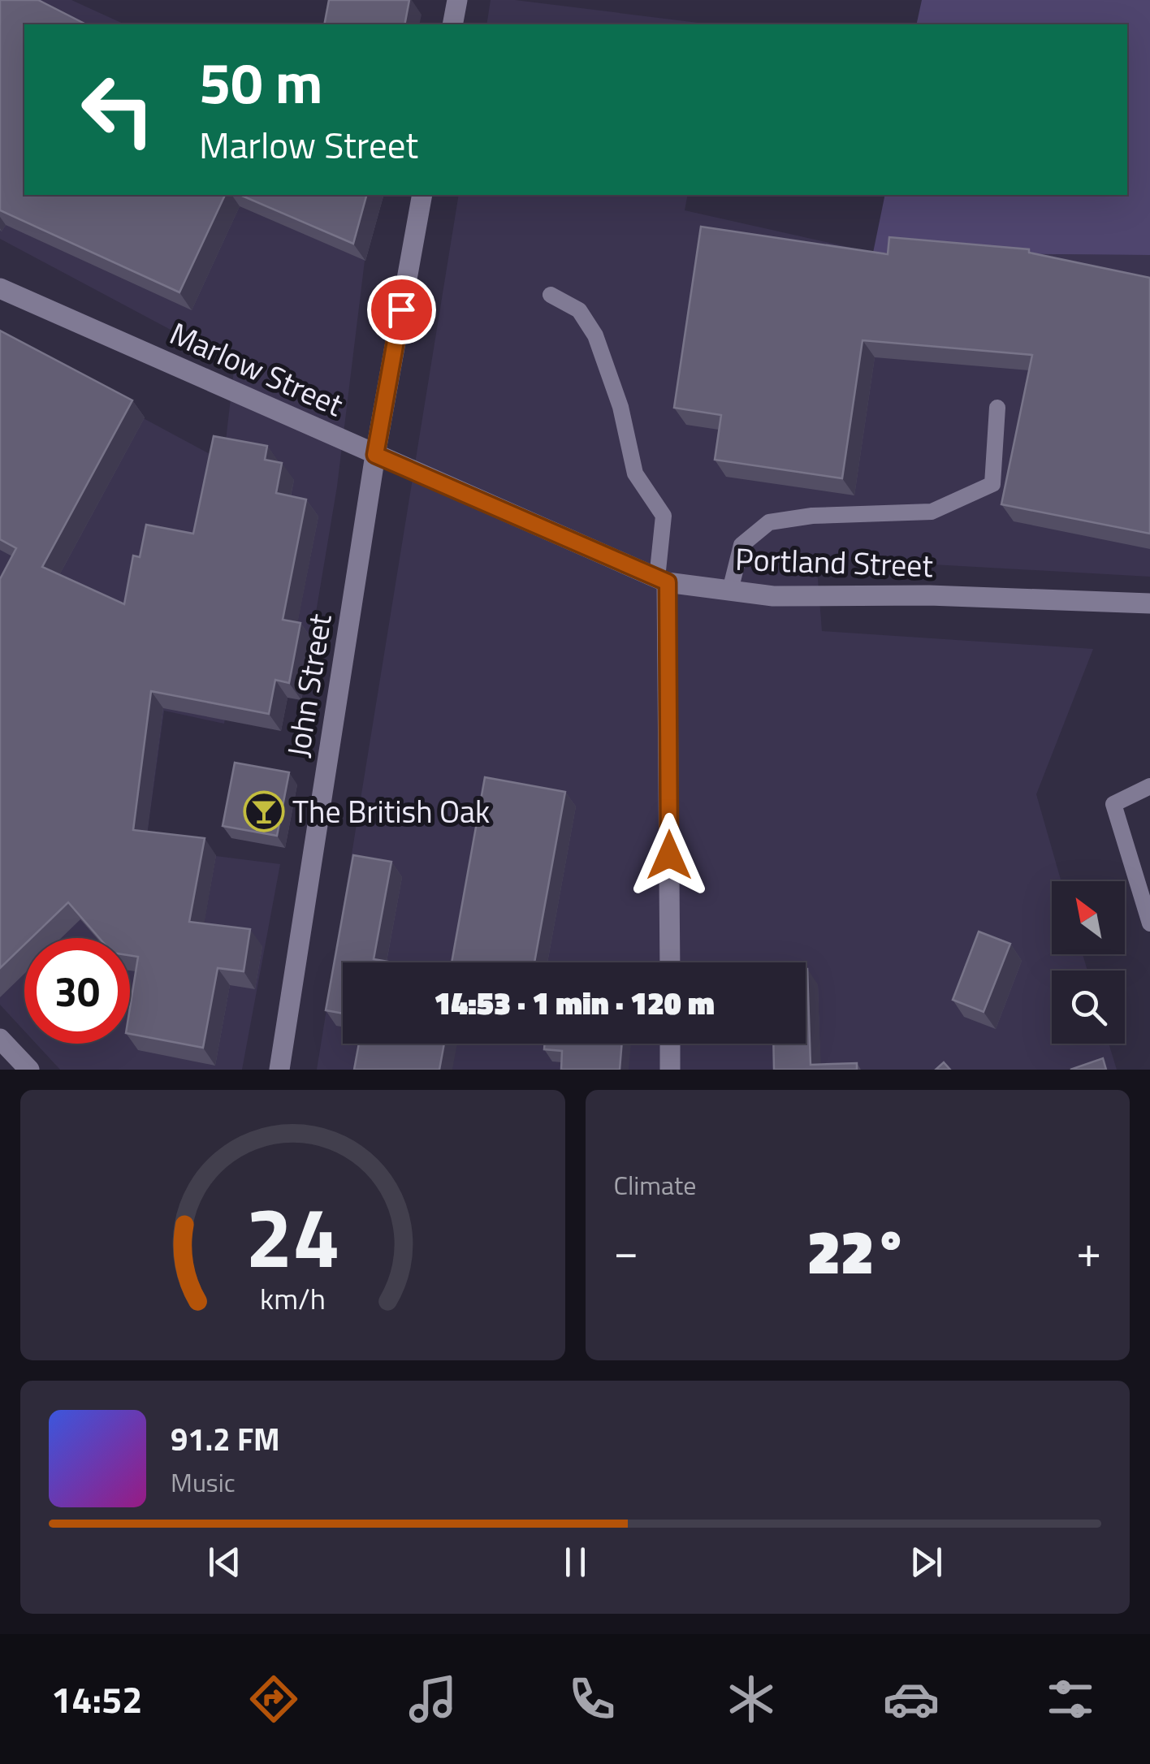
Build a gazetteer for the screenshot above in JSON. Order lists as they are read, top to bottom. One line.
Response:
{"streets":{"street":["Marlow Street","Portland Street","John Street"]},"crossings":[["Marlow Street","Portland Street"],["Marlow Street","John Street"]],"places":{"bar":["The British Oak"]},"north":"top left","page":{"turn":["50 m","Marlow Street"],"limit":"30","trip":"14:53 · 1 min · 120 m","tile":"Climate","heat":["−","22°","+"],"song":["91.2 FM","Music"],"tabs":"14:52","gauge":["24","km/h"]}}
